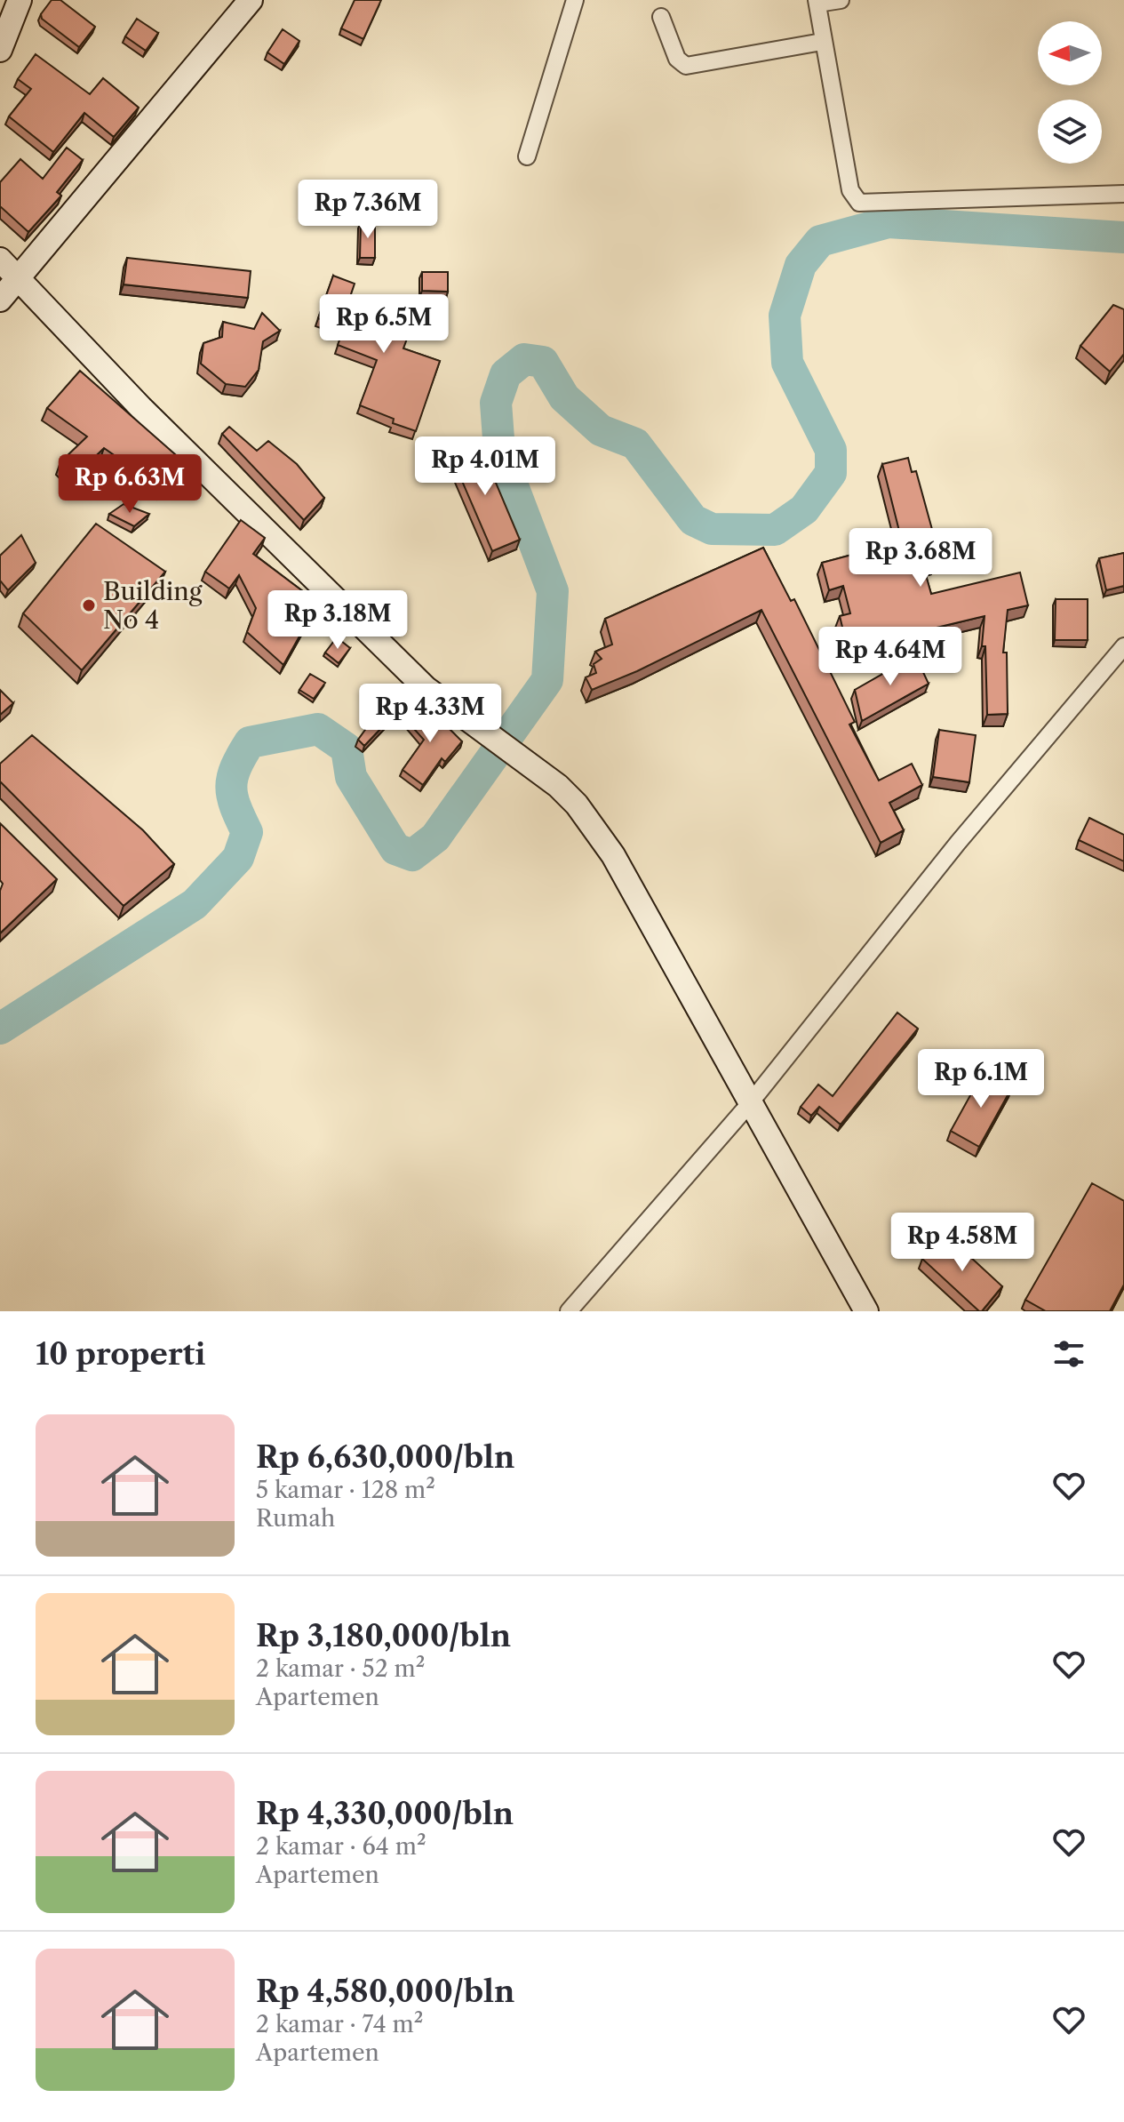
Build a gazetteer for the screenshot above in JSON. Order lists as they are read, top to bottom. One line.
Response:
{"places":["Building No 4"],"north":"left","page":{"price":["Rp 7.36M","Rp 6.5M","Rp 4.01M","Rp 6.63M","Rp 3.68M","Rp 3.18M","Rp 4.64M","Rp 4.33M","Rp 6.1M","Rp 4.58M"],"heading":"10 properti","list":[{"name":"Rp 6,630,000/bln","note":"5 kamar · 128 m² · Rumah"},{"name":"Rp 3,180,000/bln","note":"2 kamar · 52 m² · Apartemen"},{"name":"Rp 4,330,000/bln","note":"2 kamar · 64 m² · Apartemen"},{"name":"Rp 4,580,000/bln","note":"2 kamar · 74 m² · Apartemen"}]}}
